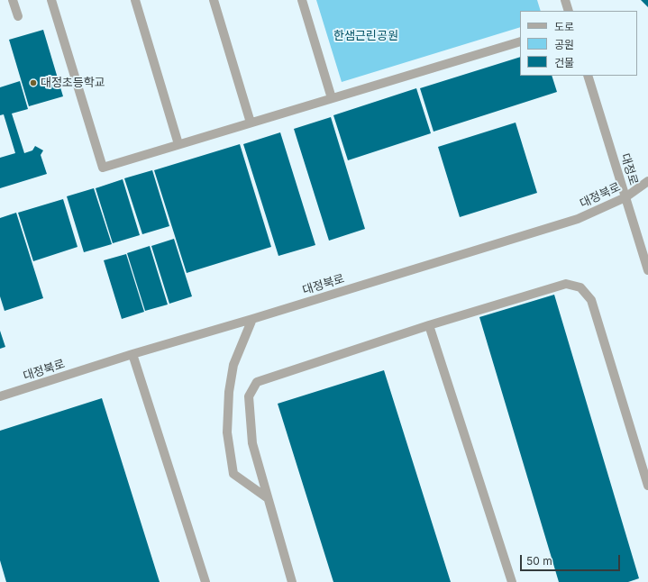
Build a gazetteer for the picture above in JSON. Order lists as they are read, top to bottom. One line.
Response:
{"streets":{"street":["대정로","대정북로"]},"crossings":[["대정로","대정북로"]],"parks":["한샘근린공원"],"places":["대정초등학교"],"legend":["도로","공원","건물"],"scale_bar":"50 m"}
